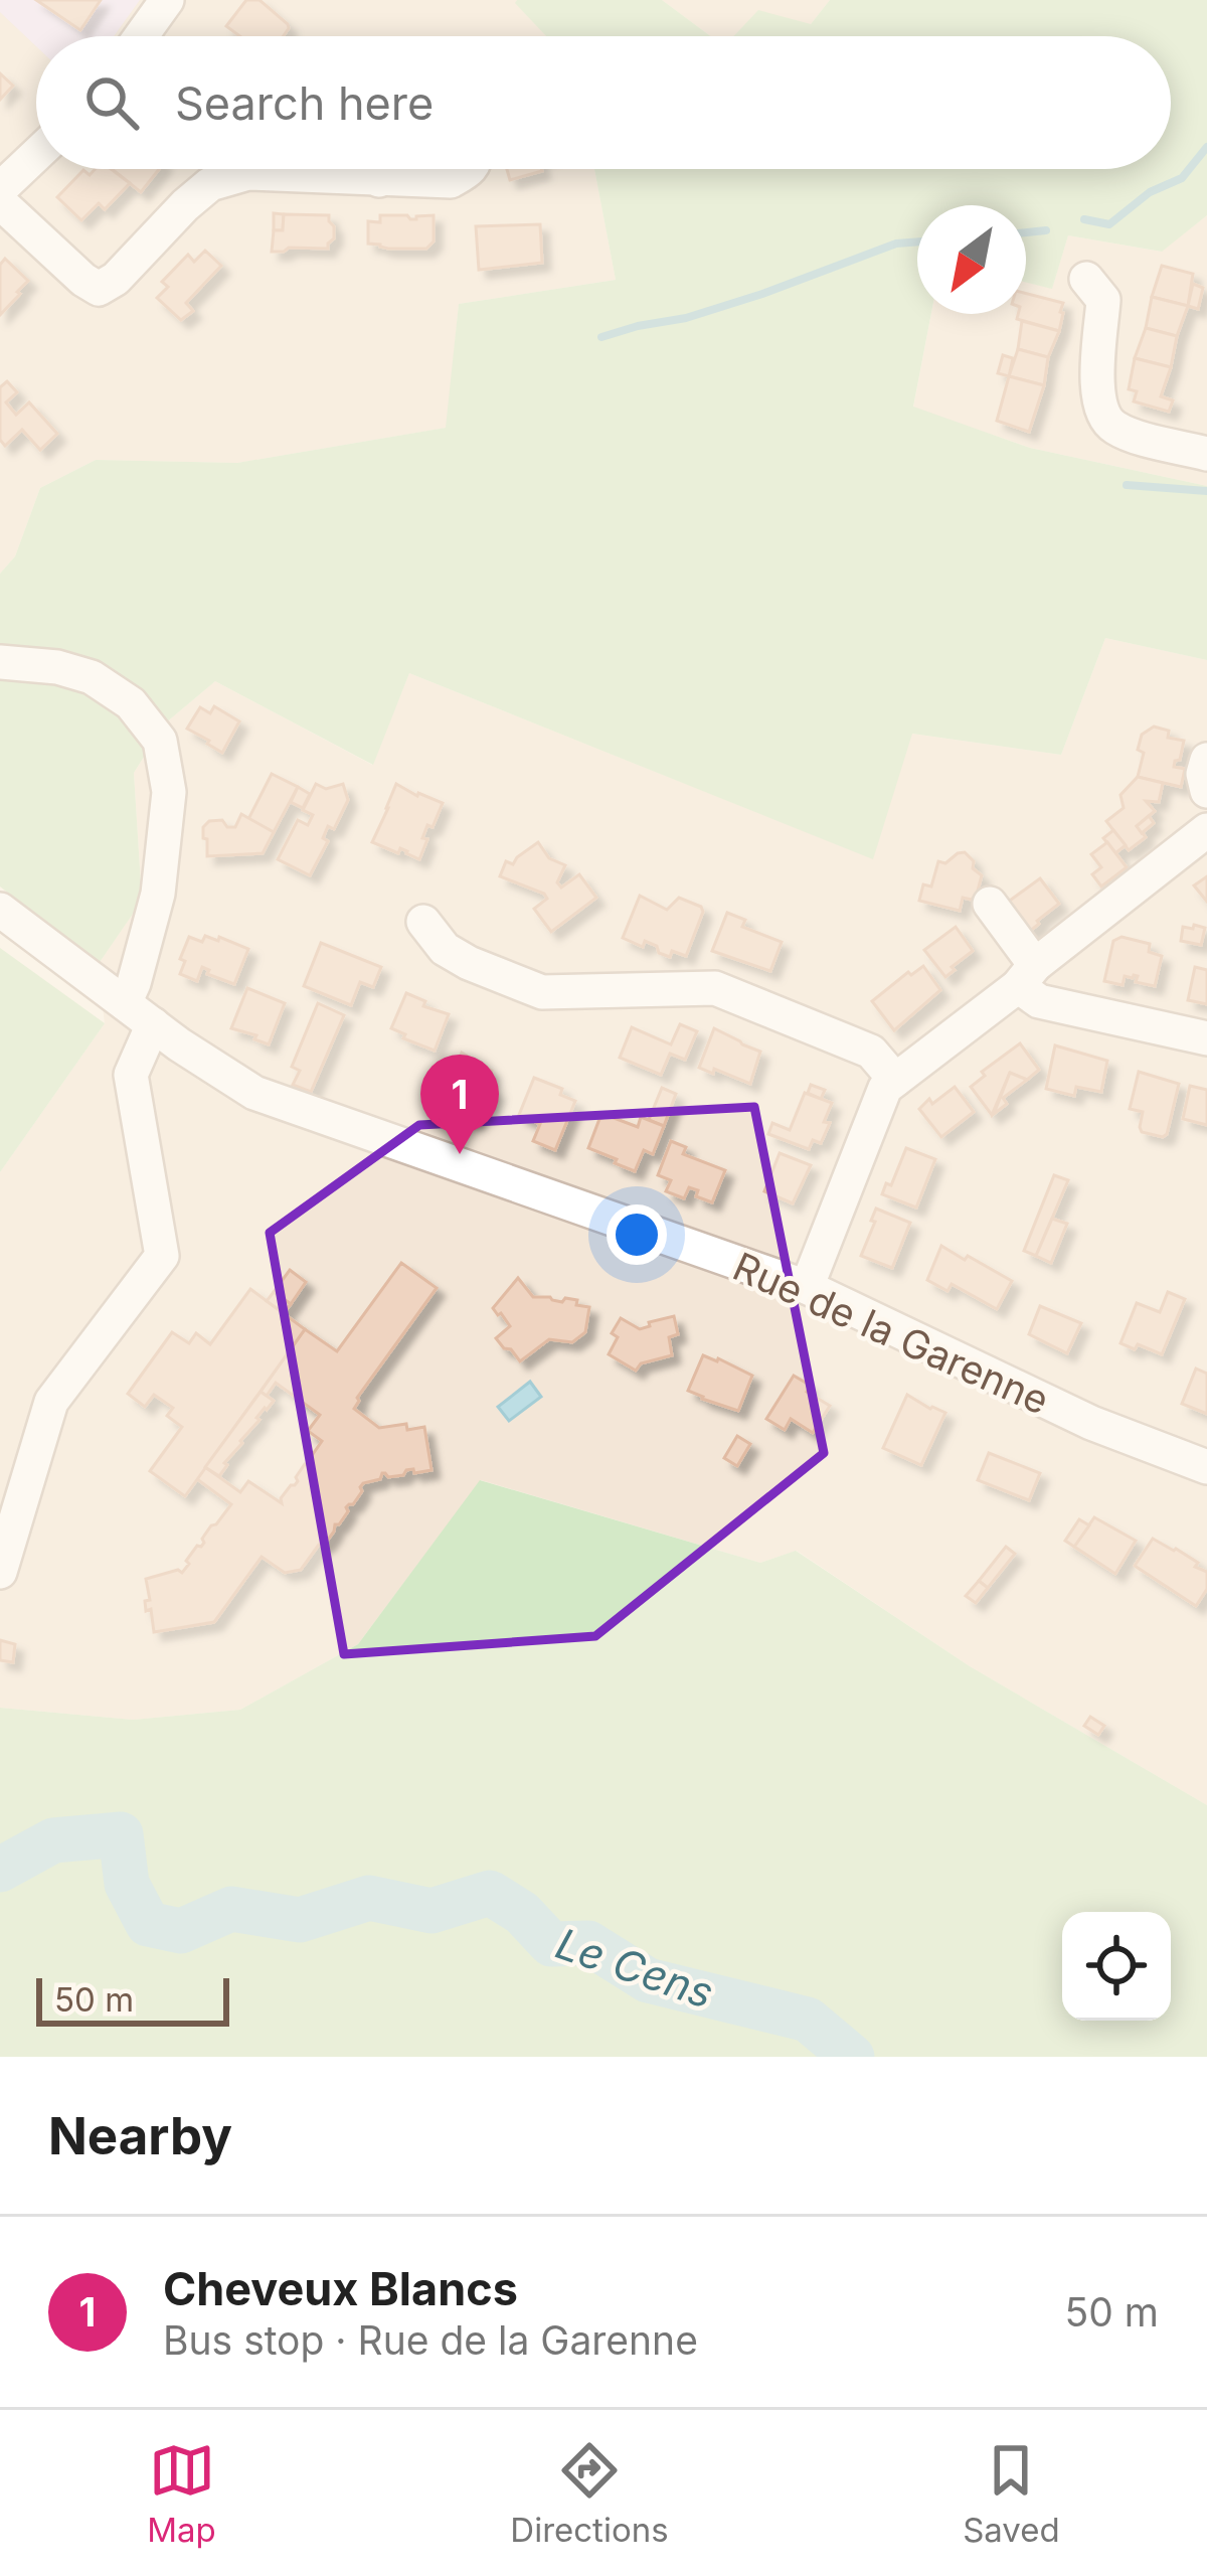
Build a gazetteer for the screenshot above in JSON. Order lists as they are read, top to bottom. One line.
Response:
{"streets":{"street":["Rue de la Garenne"]},"water":["Le Cens"],"scale_bar":"50 m","north":"bottom left","page":{"search":"Search here","pins":"1","scale":"50 m","heading":"Nearby","list":[{"mark":"1","name":"Cheveux Blancs","note":"Bus stop · Rue de la Garenne","value":"50 m"}],"nav":["Map","Directions","Saved"]}}
